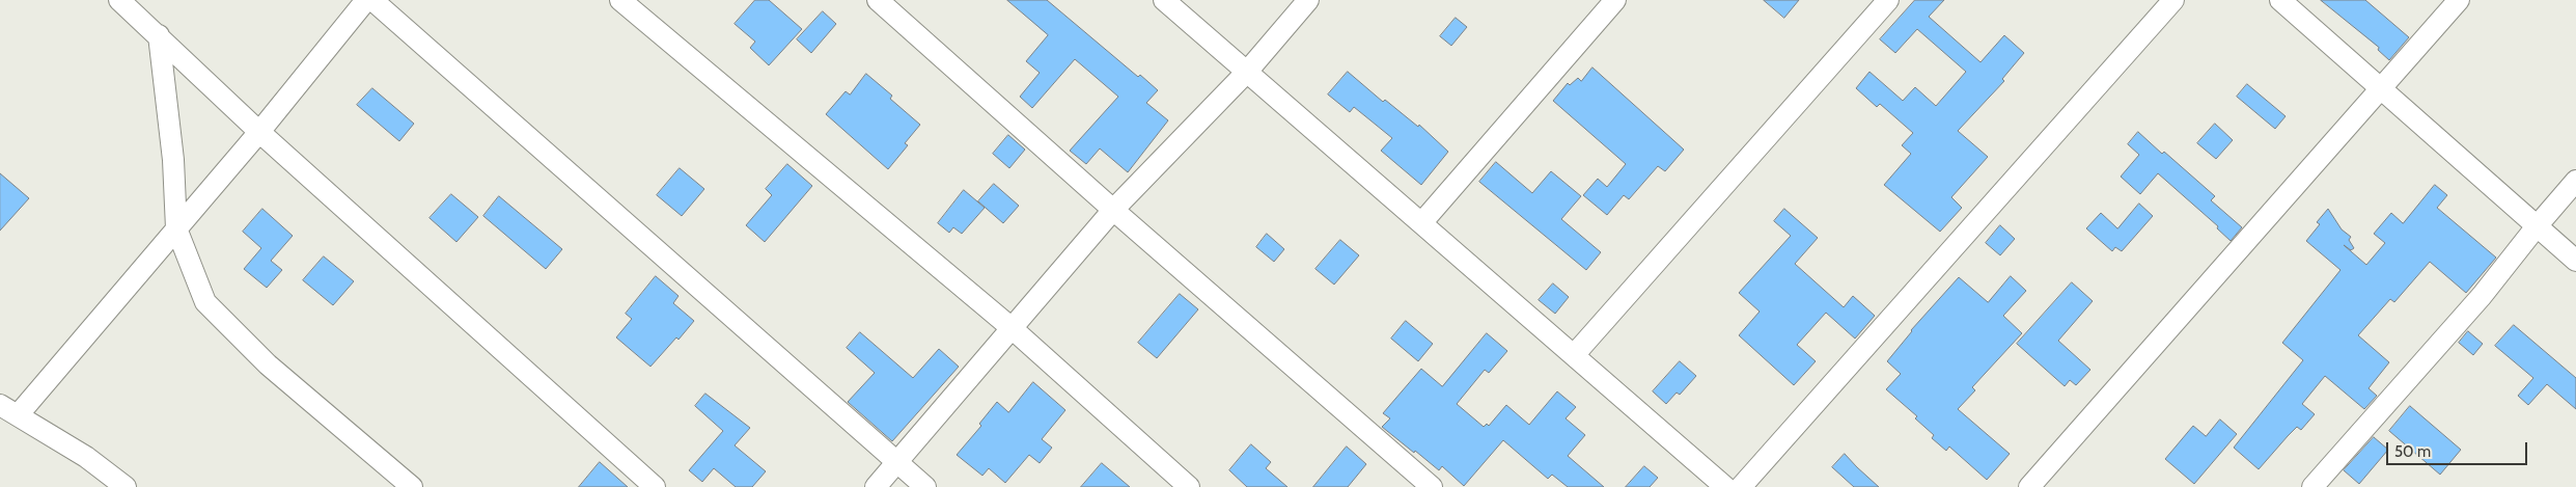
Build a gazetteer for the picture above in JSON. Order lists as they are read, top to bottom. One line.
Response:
{"scale_bar":"50 m"}
